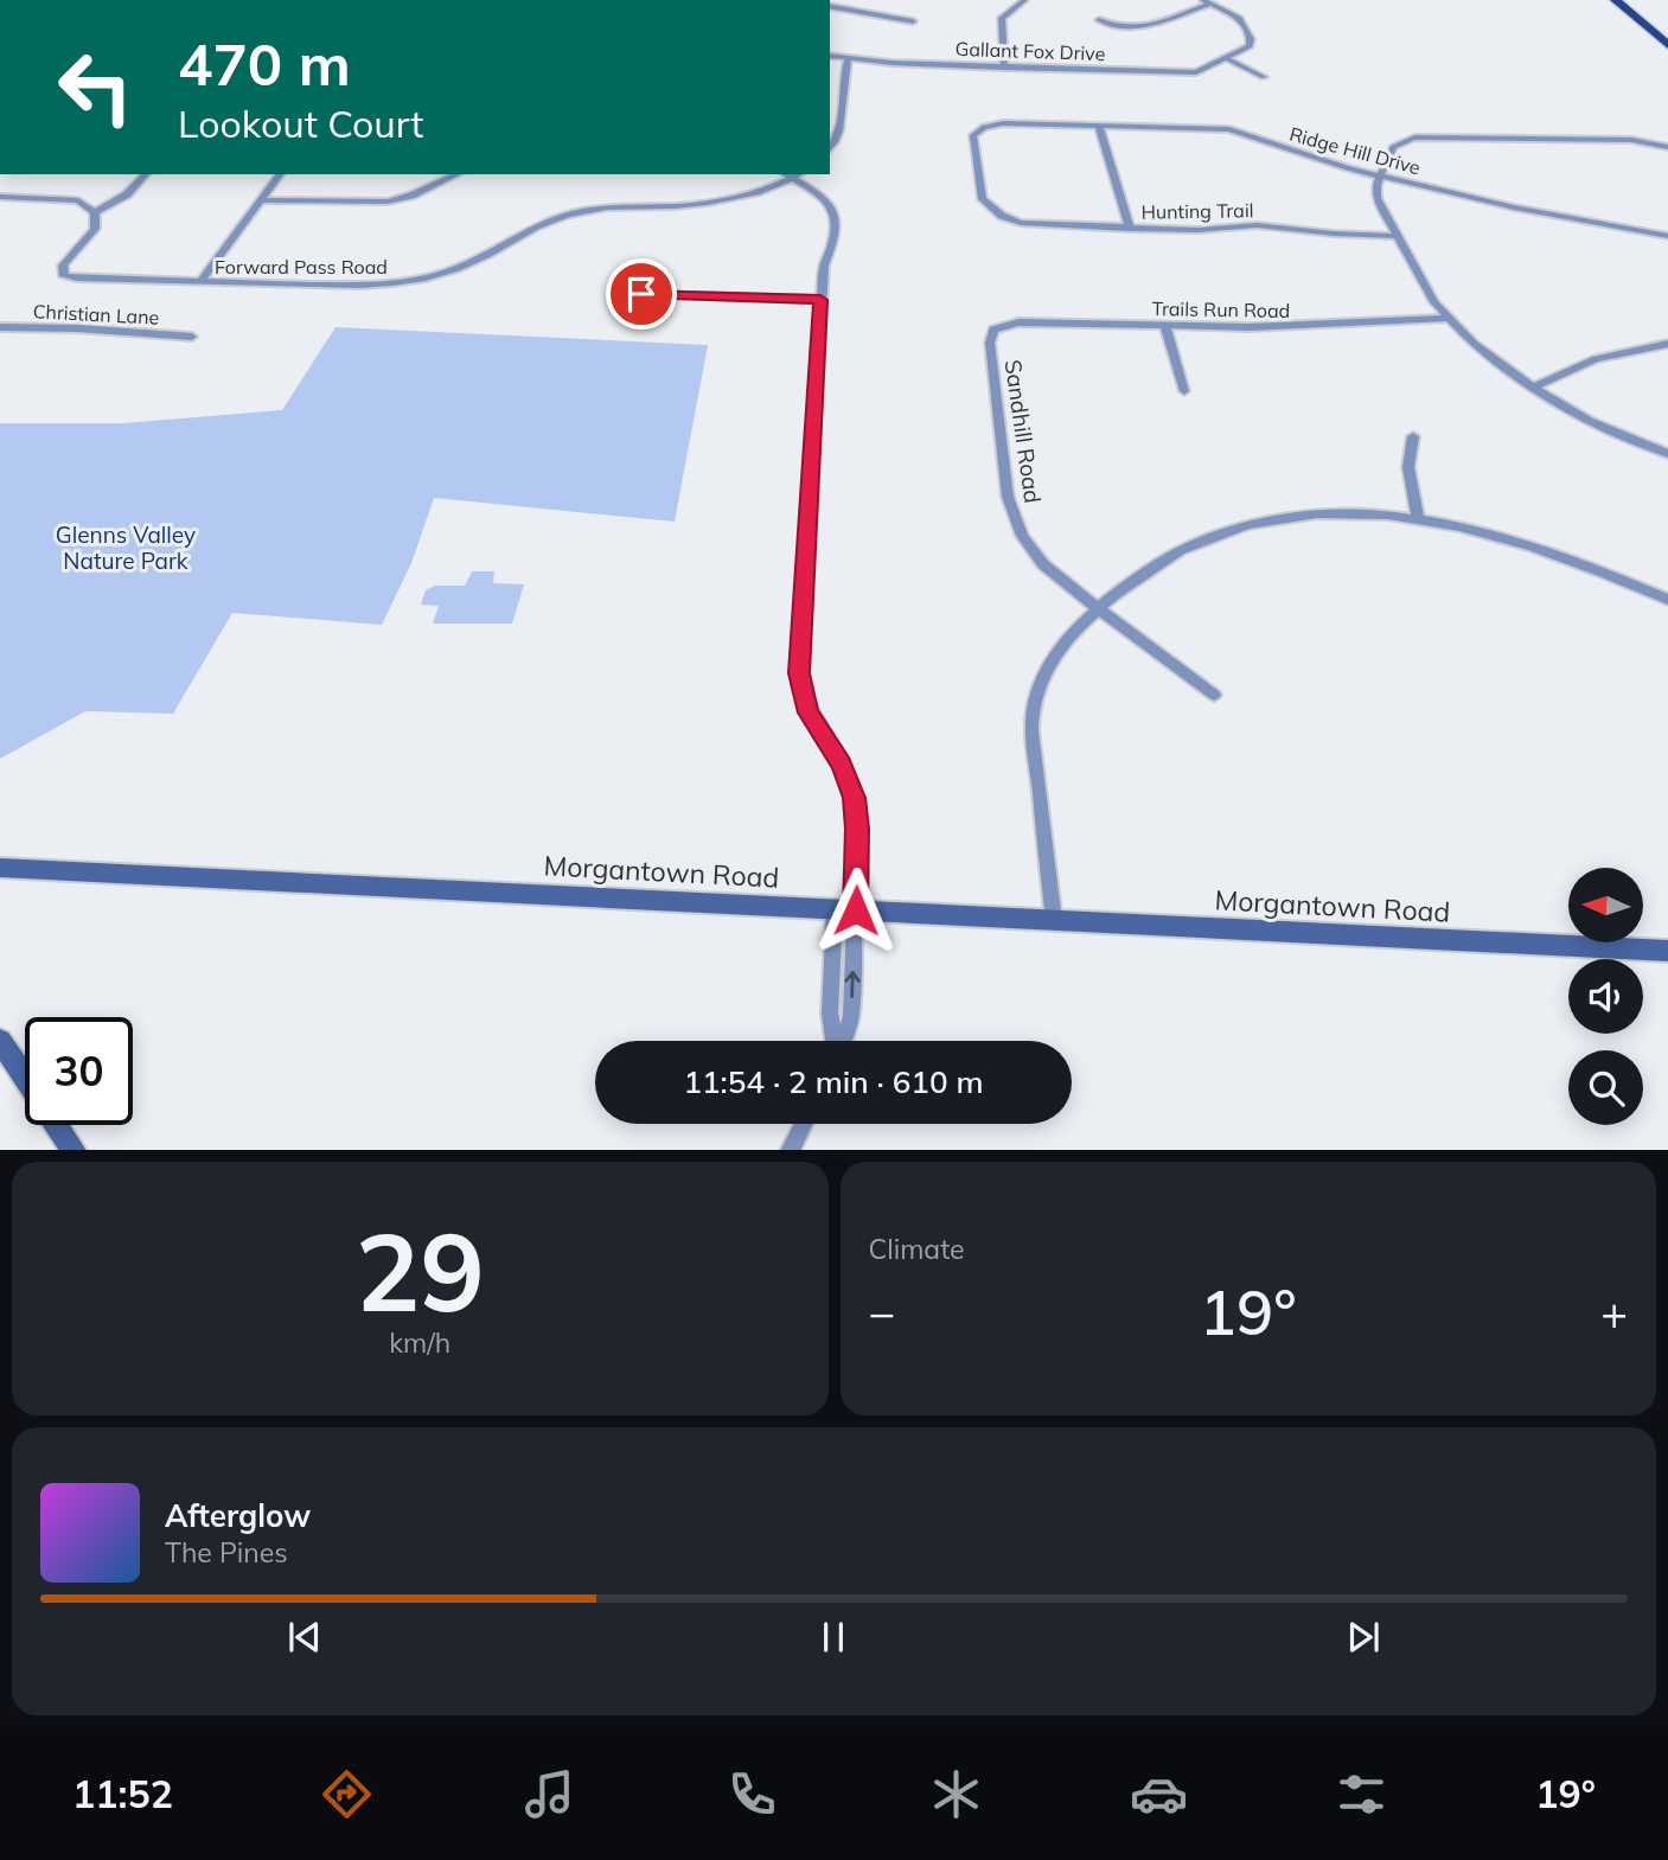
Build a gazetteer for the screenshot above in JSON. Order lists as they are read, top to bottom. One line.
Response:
{"streets":{"main road":["Morgantown Road"],"street":["Gallant Fox Drive","Ridge Hill Drive","Hunting Trail","Forward Pass Road","Trails Run Road","Christian Lane","Sandhill Road"]},"crossings":[["Ridge Hill Drive","Hunting Trail"],["Trails Run Road","Sandhill Road"]],"parks":["Glenns Valley Nature Park"],"north":"left","page":{"turn":["470 m","Lookout Court"],"limit":"30","trip":"11:54 · 2 min · 610 m","tile":[["29","km/h"],"Climate"],"heat":["−","19°","+"],"song":["Afterglow","The Pines"],"tabs":["11:52","19°"]}}
